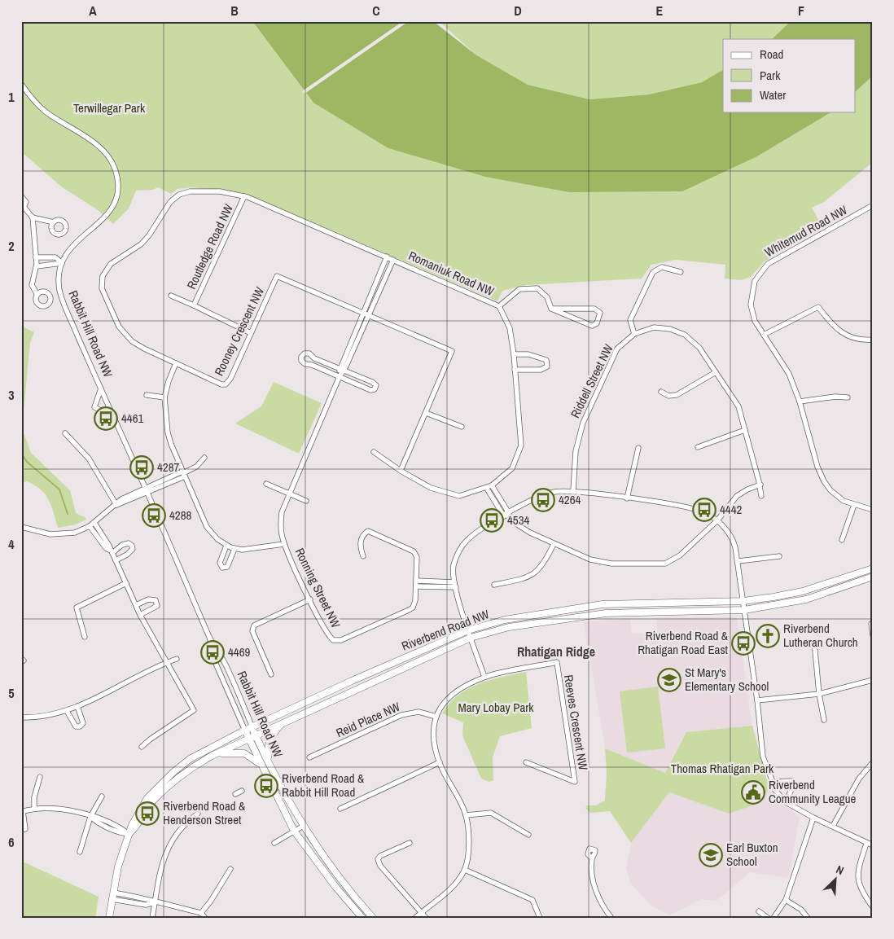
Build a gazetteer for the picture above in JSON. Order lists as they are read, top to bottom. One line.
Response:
{"streets":{"main road":["Rabbit Hill Road NW","Riverbend Road NW"],"street":["Whitemud Road NW","Routledge Road NW","Romaniuk Road NW","Rooney Crescent NW","Riddell Street NW","Ronning Street NW","Reid Place NW","Reeves Crescent NW"]},"crossings":[["Routledge Road NW","Rooney Crescent NW"],["Romaniuk Road NW","Rooney Crescent NW"],["Romaniuk Road NW","Ronning Street NW"],["Rooney Crescent NW","Ronning Street NW"],["Rabbit Hill Road NW","Riverbend Road NW"]],"districts":["Rhatigan Ridge"],"parks":["Terwillegar Park","Mary Lobay Park","Thomas Rhatigan Park"],"places":{"bus stop":["4461","4287","4264","4442","4288","4534","Riverbend Road & Rhatigan Road East","4469","Riverbend Road & Rabbit Hill Road","Riverbend Road & Henderson Street"],"church":["Riverbend Lutheran Church"],"school or university":["St Mary's Elementary School","Earl Buxton School"],"public building":["Riverbend Community League"]},"legend":["Road","Park","Water"],"north":"top right","grid":{"columns":["A","B","C","D","E","F"],"rows":["1","2","3","4","5","6"]}}
